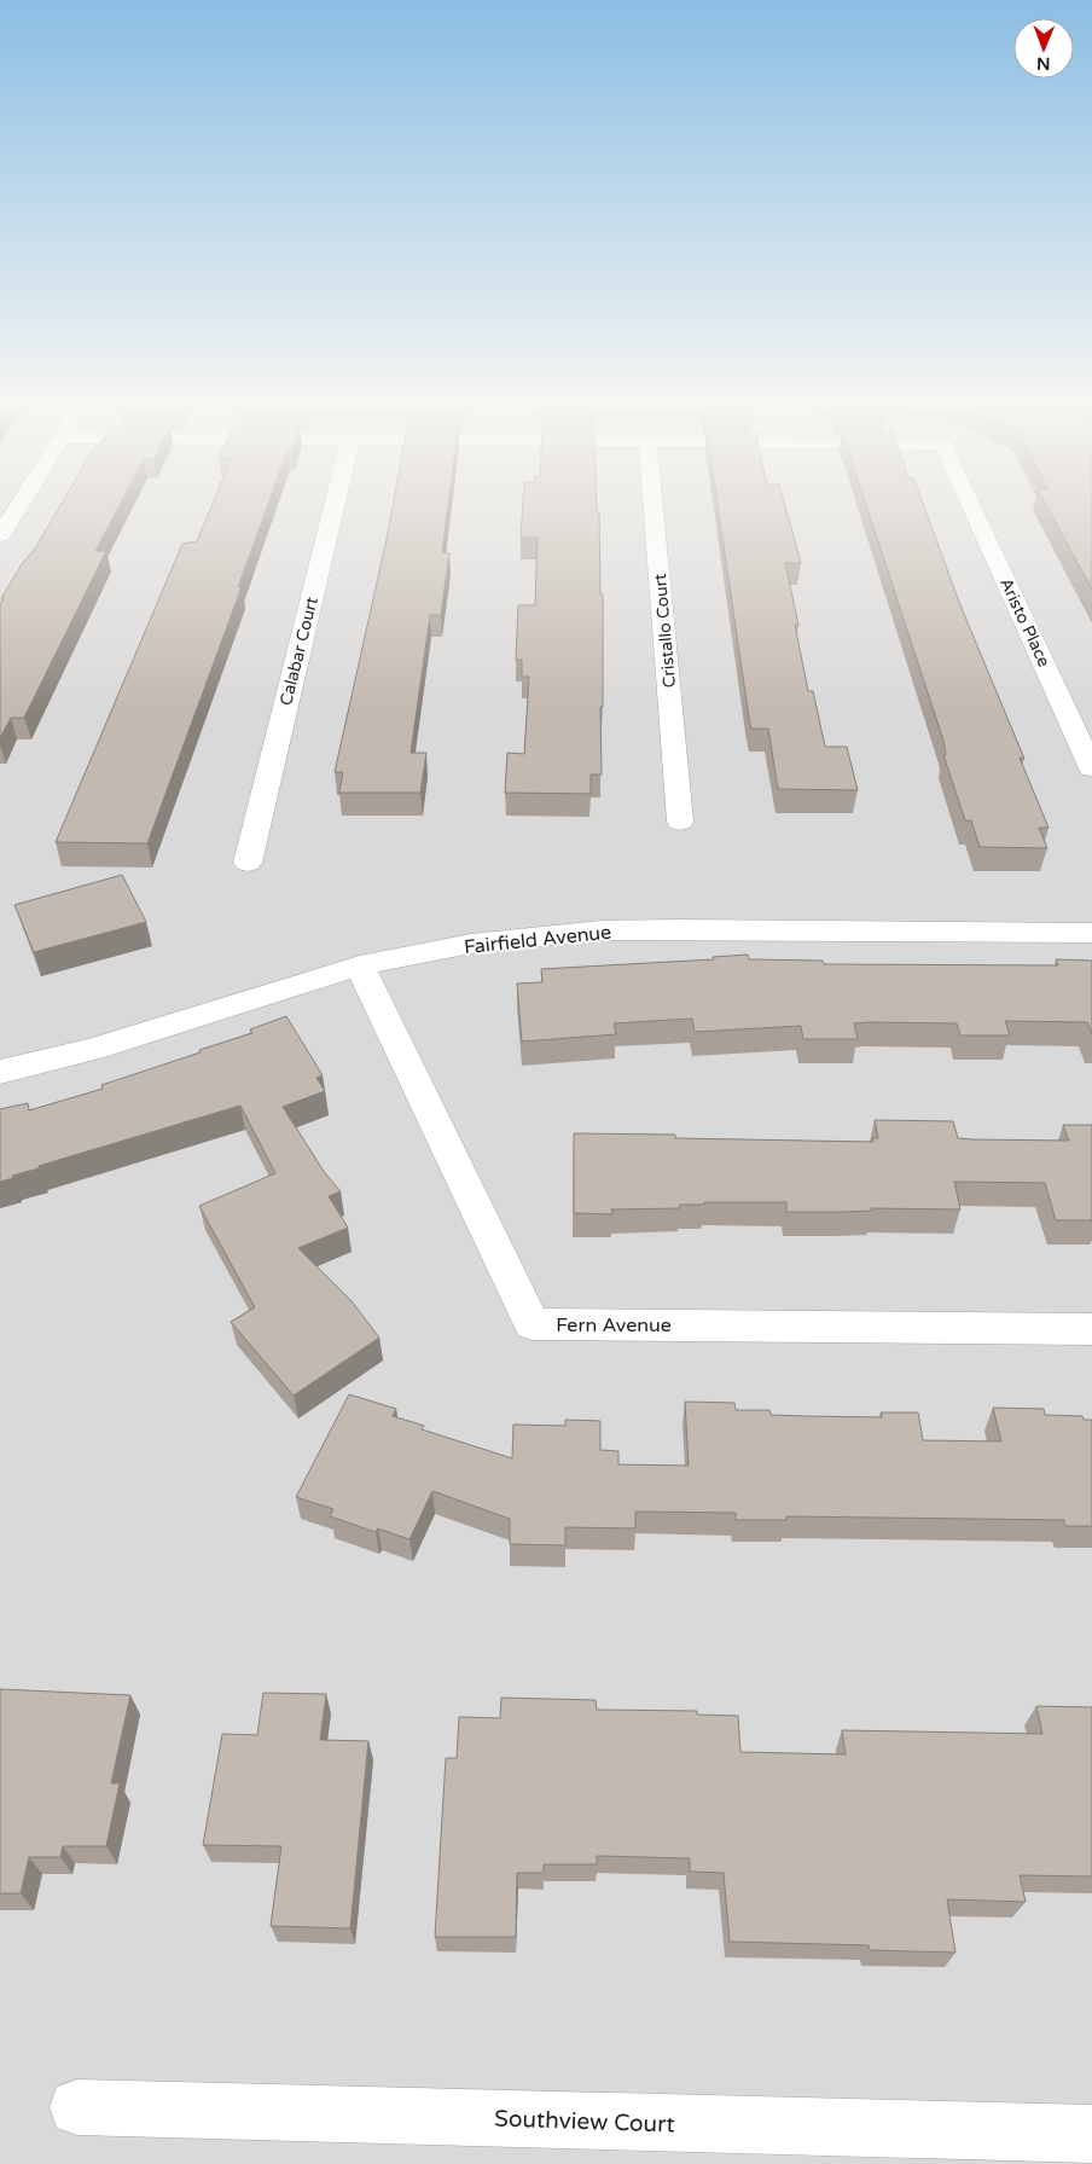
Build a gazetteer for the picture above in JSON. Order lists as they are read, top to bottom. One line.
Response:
{"streets":{"street":["Aristo Place","Cristallo Court","Calabar Court","Fairfield Avenue","Fern Avenue","Southview Court"]},"crossings":[["Fairfield Avenue","Fern Avenue"]],"north":"bottom"}
